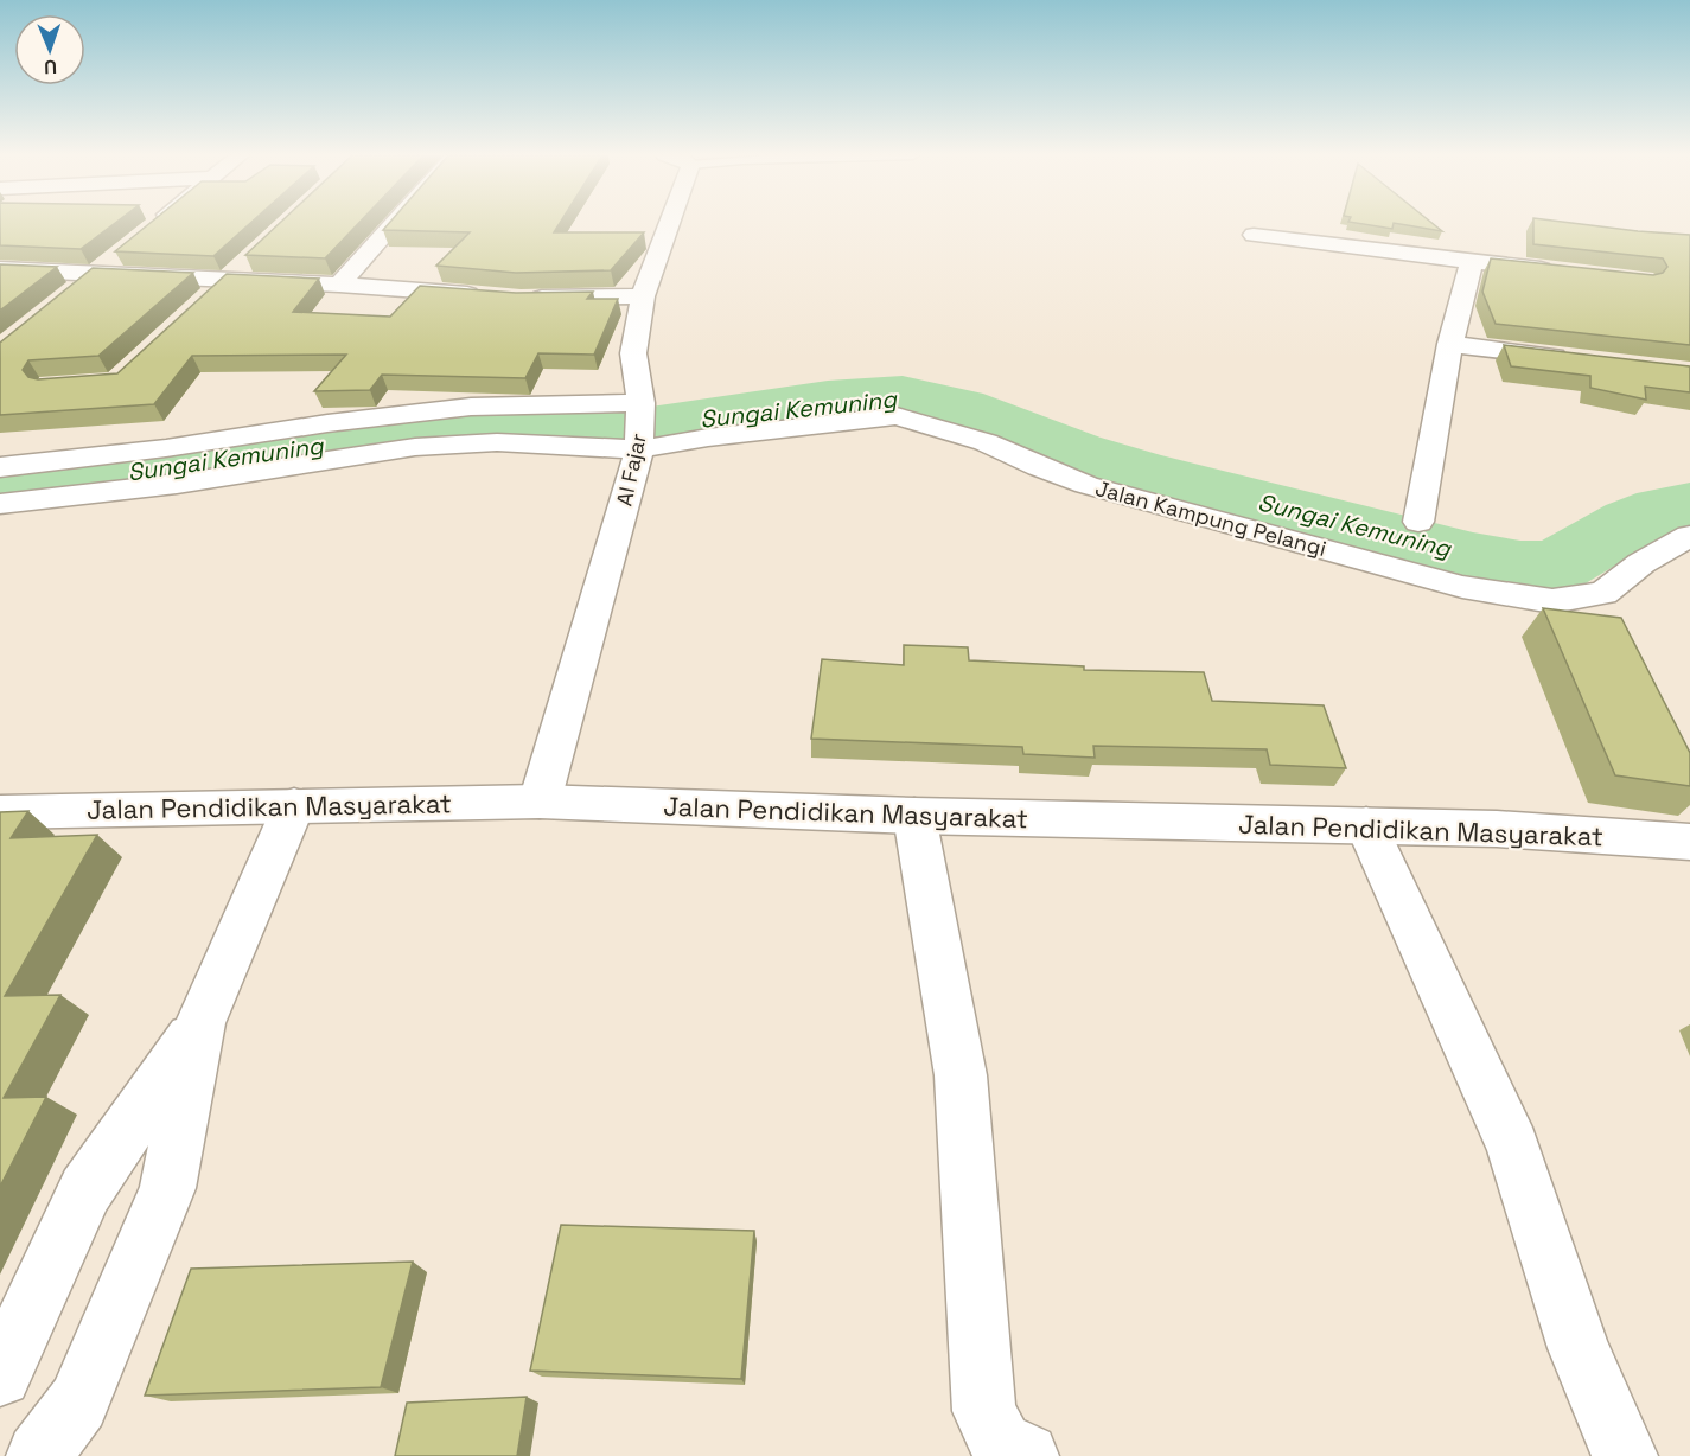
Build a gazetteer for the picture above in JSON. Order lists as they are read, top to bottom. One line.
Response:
{"streets":{"street":["Al Fajar","Jalan Kampung Pelangi","Jalan Pendidikan Masyarakat"]},"crossings":[["Al Fajar","Jalan Kampung Pelangi"],["Al Fajar","Jalan Pendidikan Masyarakat"]],"water":["Sungai Kemuning"],"north":"bottom"}
